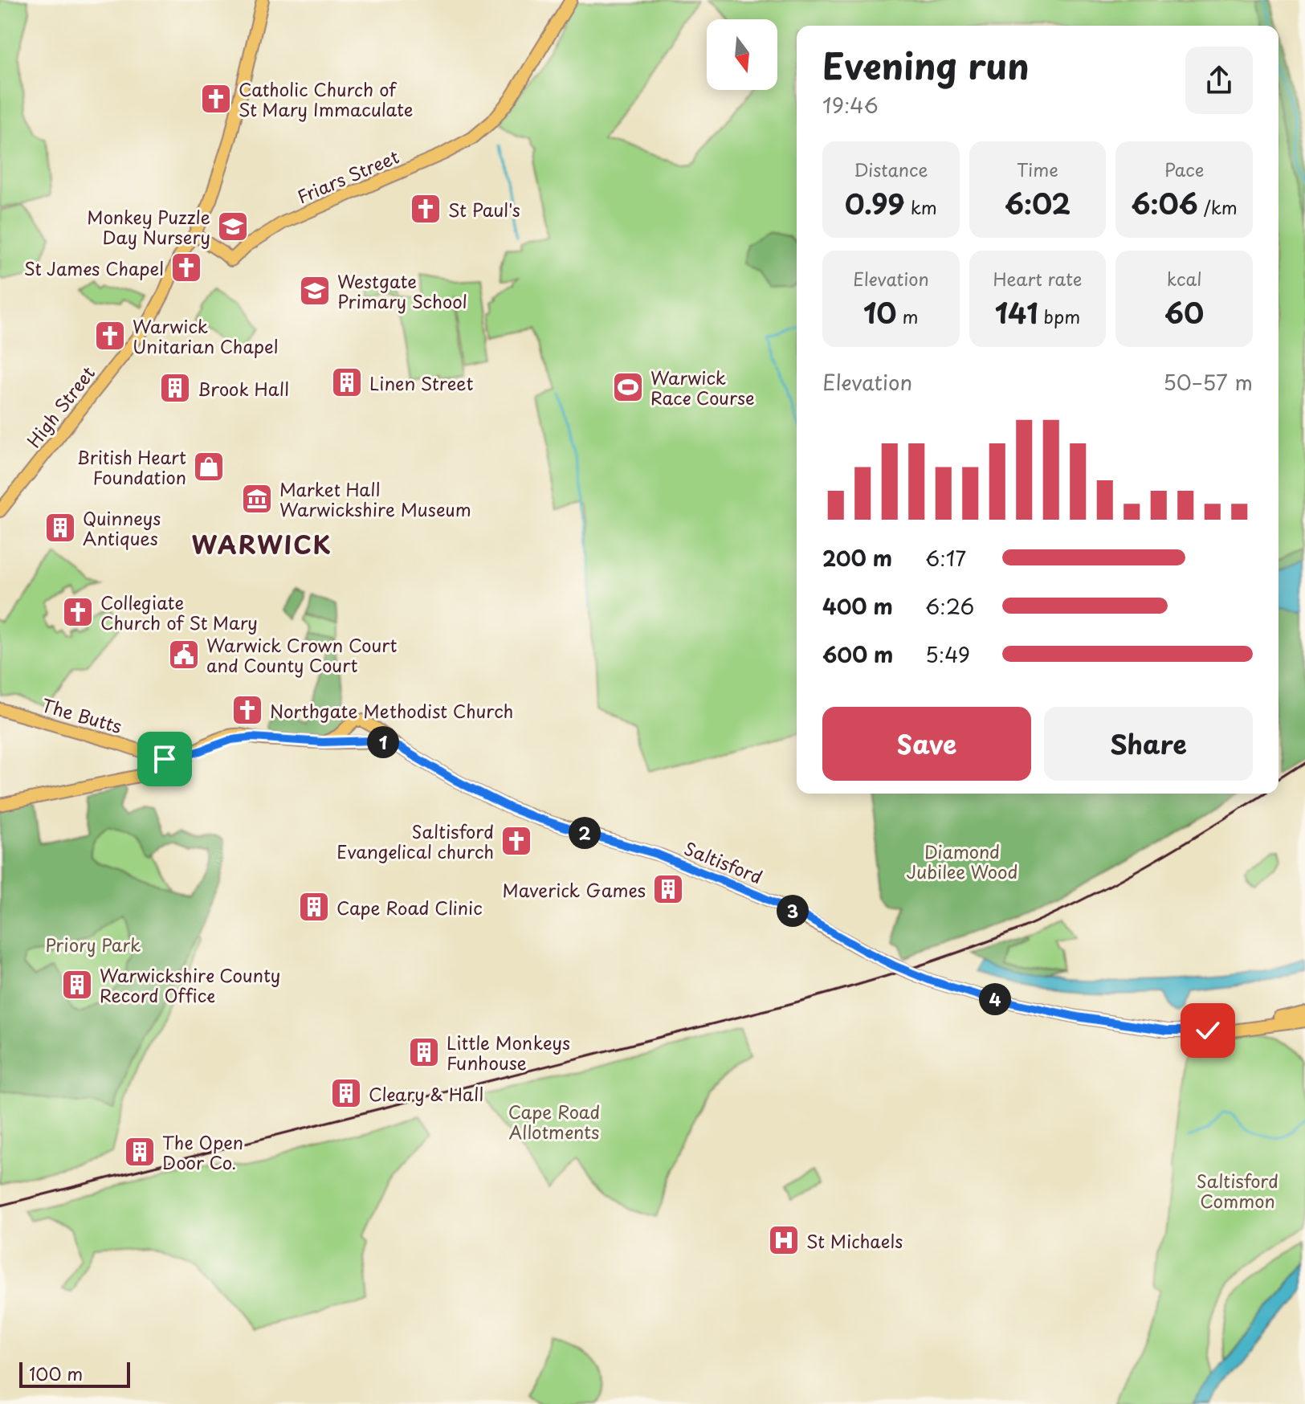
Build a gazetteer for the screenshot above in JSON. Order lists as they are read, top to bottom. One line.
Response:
{"streets":{"main road":["Friars Street","High Street","The Butts","Saltisford"]},"crossings":[["Friars Street","High Street"]],"districts":["WARWICK"],"parks":["Diamond Jubilee Wood","Priory Park","Cape Road Allotments","Saltisford Common"],"places":{"church":["Catholic Church of St Mary Immaculate","St Paul's","St James Chapel","Warwick Unitarian Chapel","Collegiate Church of St Mary","Northgate Methodist Church","Saltisford Evangelical church"],"school or university":["Monkey Puzzle Day Nursery","Westgate Primary School"],"building":["Linen Street","Brook Hall","Quinneys Antiques","Maverick Games","Cape Road Clinic","Warwickshire County Record Office","Little Monkeys Funhouse","Cleary & Hall","The Open Door Co."],"sports":["Warwick Race Course"],"shop":["British Heart Foundation"],"museum":["Market Hall Warwickshire Museum"],"public building":["Warwick Crown Court and County Court"],"hospital":["St Michaels"]},"scale_bar":"100 m","north":"bottom","page":{"heading":["Evening run","19:46"],"stats":[["Distance","0.99 km"],["Time","6:02"],["Pace","6:06 /km"],["Elevation","10 m"],["Heart rate","141 bpm"],["kcal","60"]],"chart":["Elevation","50–57 m"],"list":[{"name":"200 m","note":"6:17"},{"name":"400 m","note":"6:26"},{"name":"600 m","note":"5:49"}],"buttons":["Save","Share"],"pins":["1","2","3","4"],"scale":"100 m"}}
